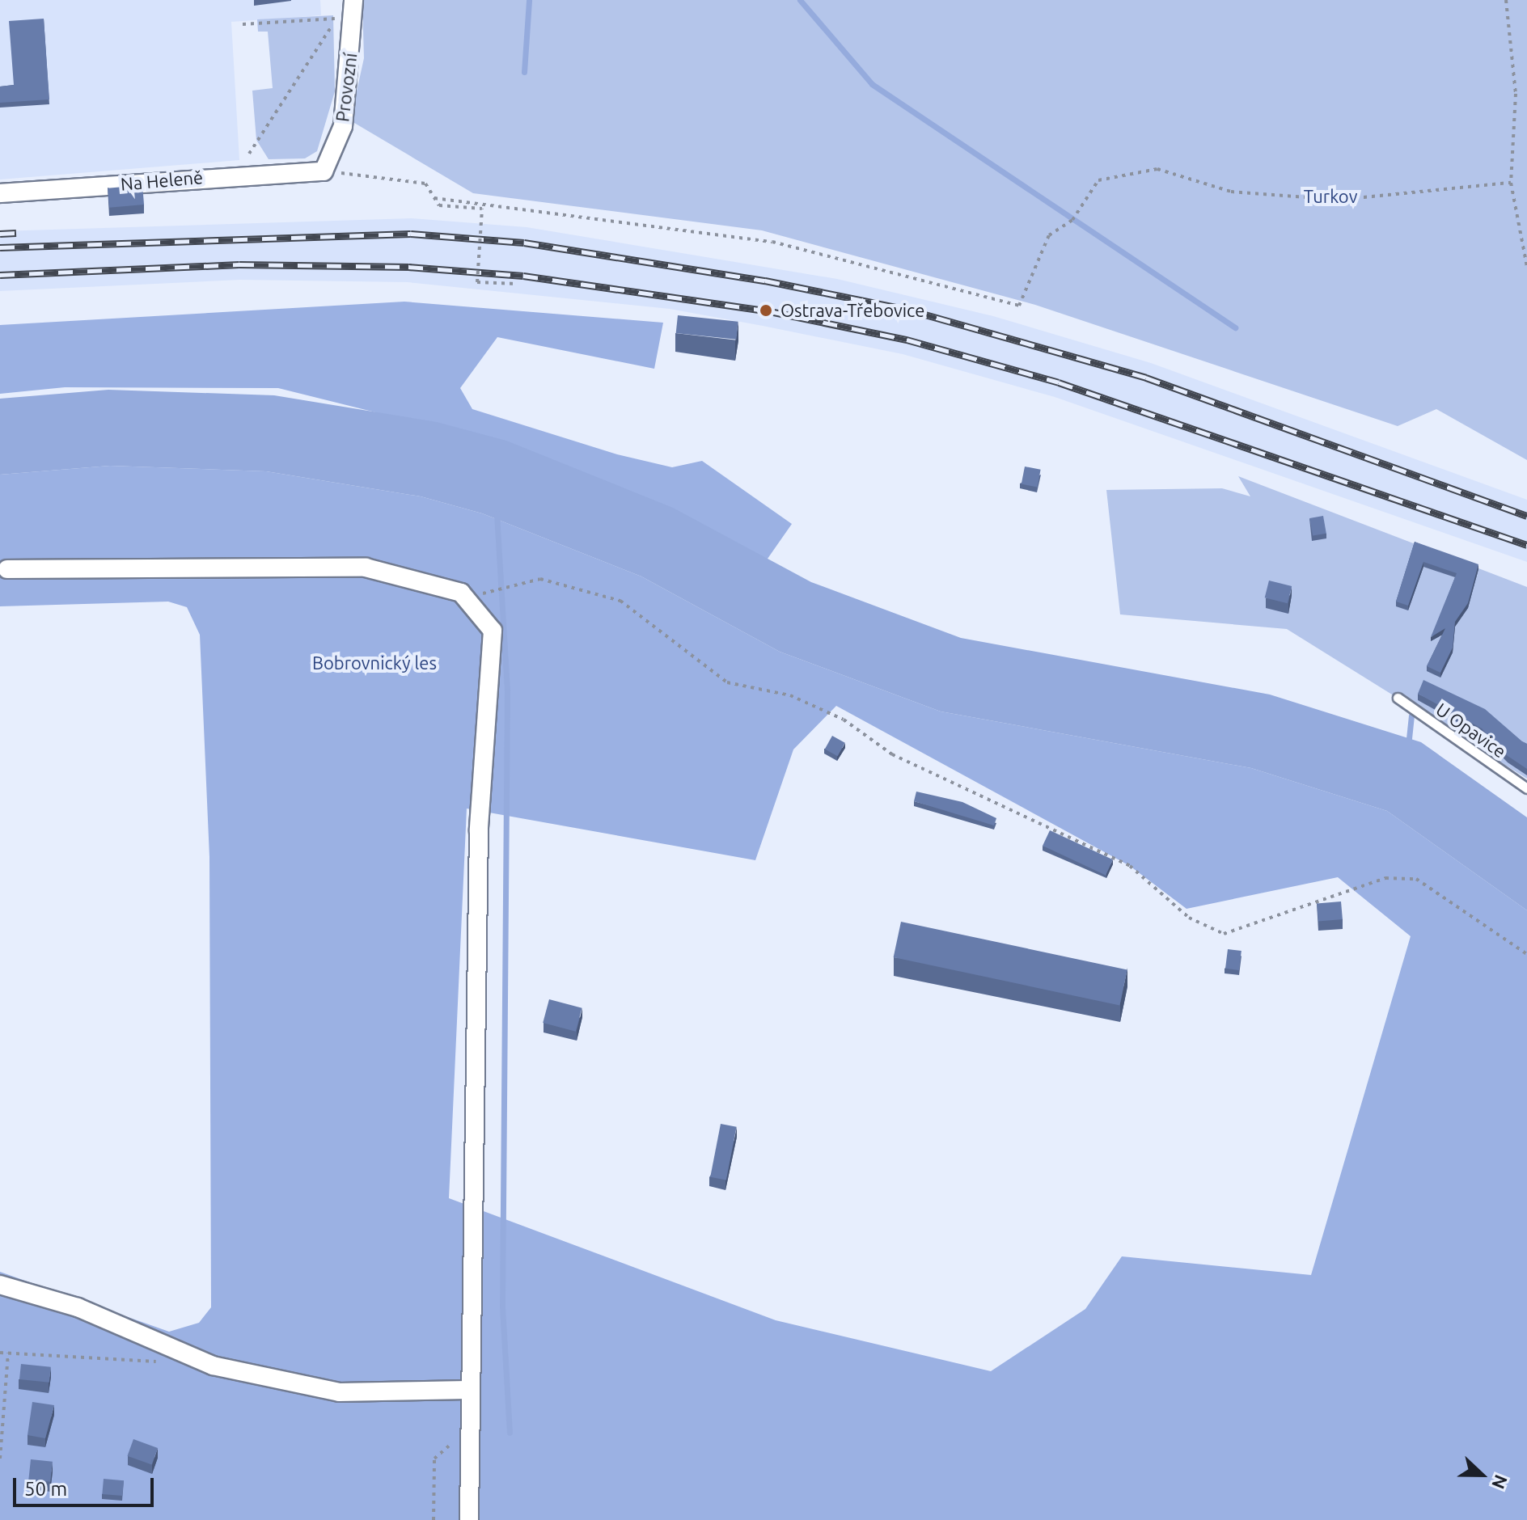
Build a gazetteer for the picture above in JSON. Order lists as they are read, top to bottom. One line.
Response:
{"streets":{"street":["Provozní","Na Heleně"],"lane":["U Opavice"]},"crossings":[["Provozní","Na Heleně"]],"parks":["Turkov","Bobrovnický les"],"places":["Ostrava-Třebovice"],"scale_bar":"50 m","north":"right"}
